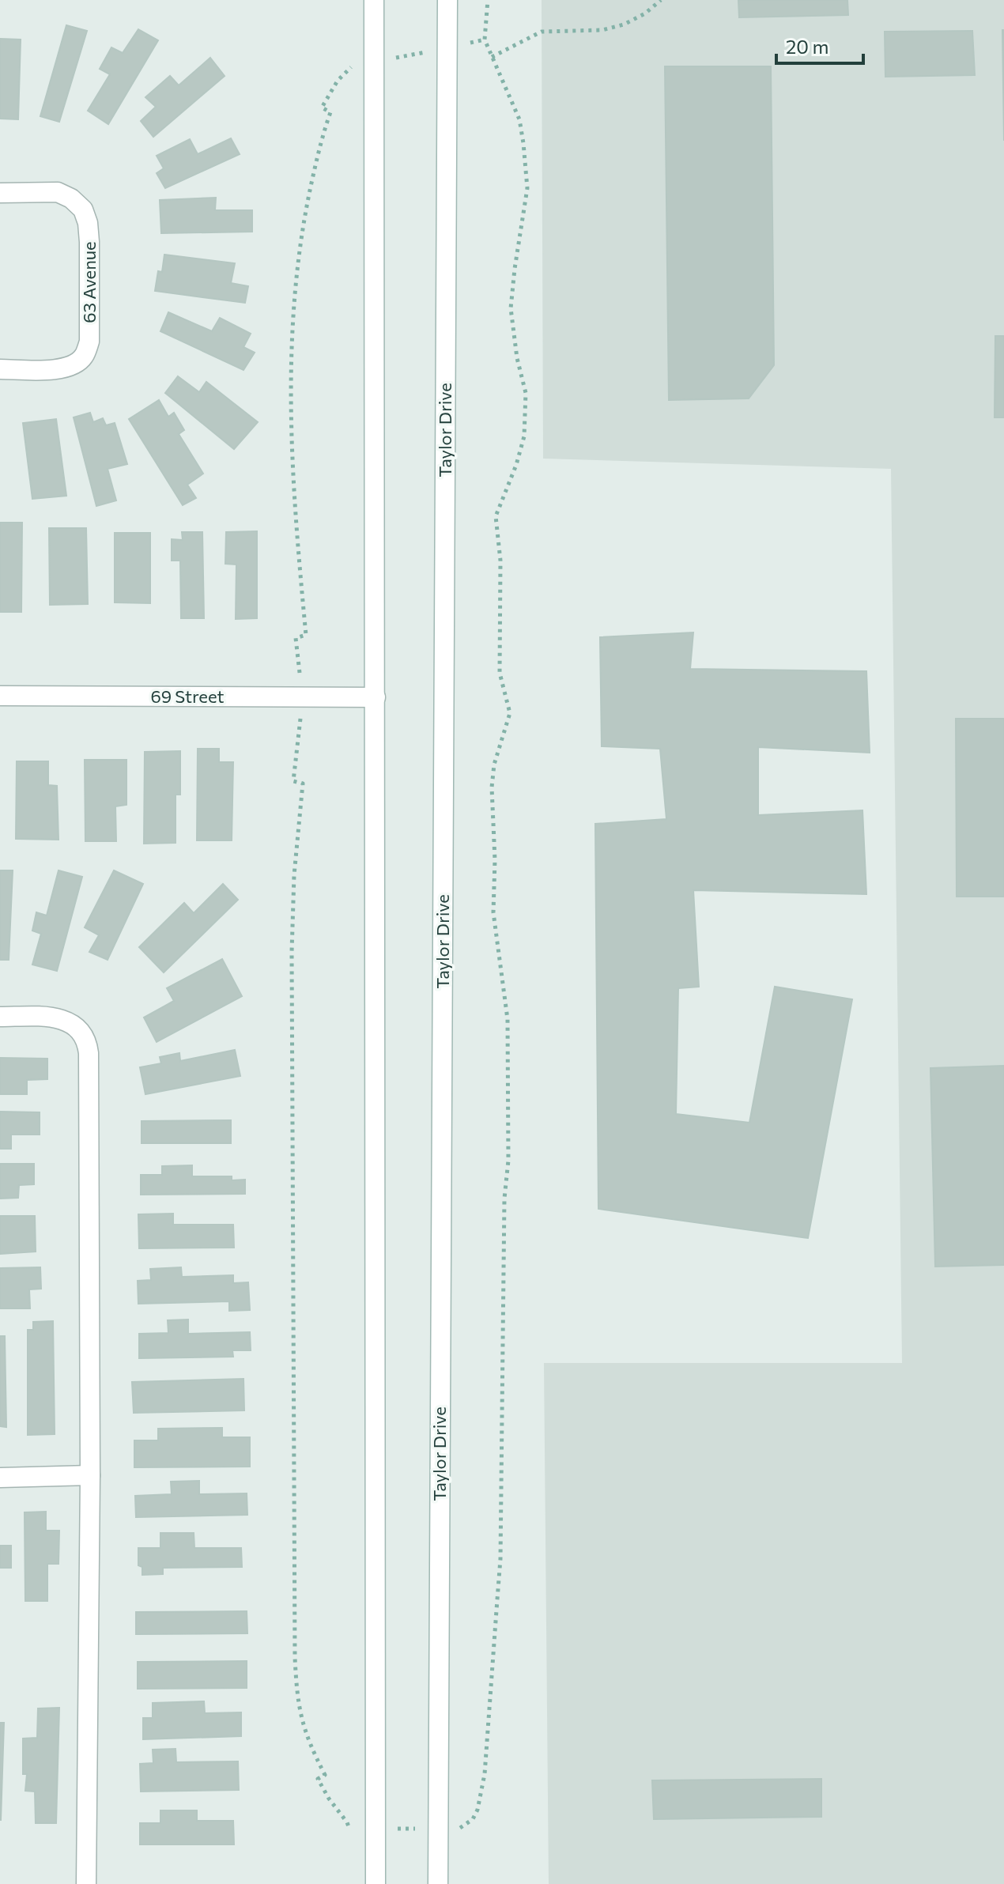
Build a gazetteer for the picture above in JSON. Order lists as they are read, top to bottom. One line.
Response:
{"streets":{"main road":["63 Avenue","Taylor Drive","69 Street"]},"scale_bar":"20 m"}
